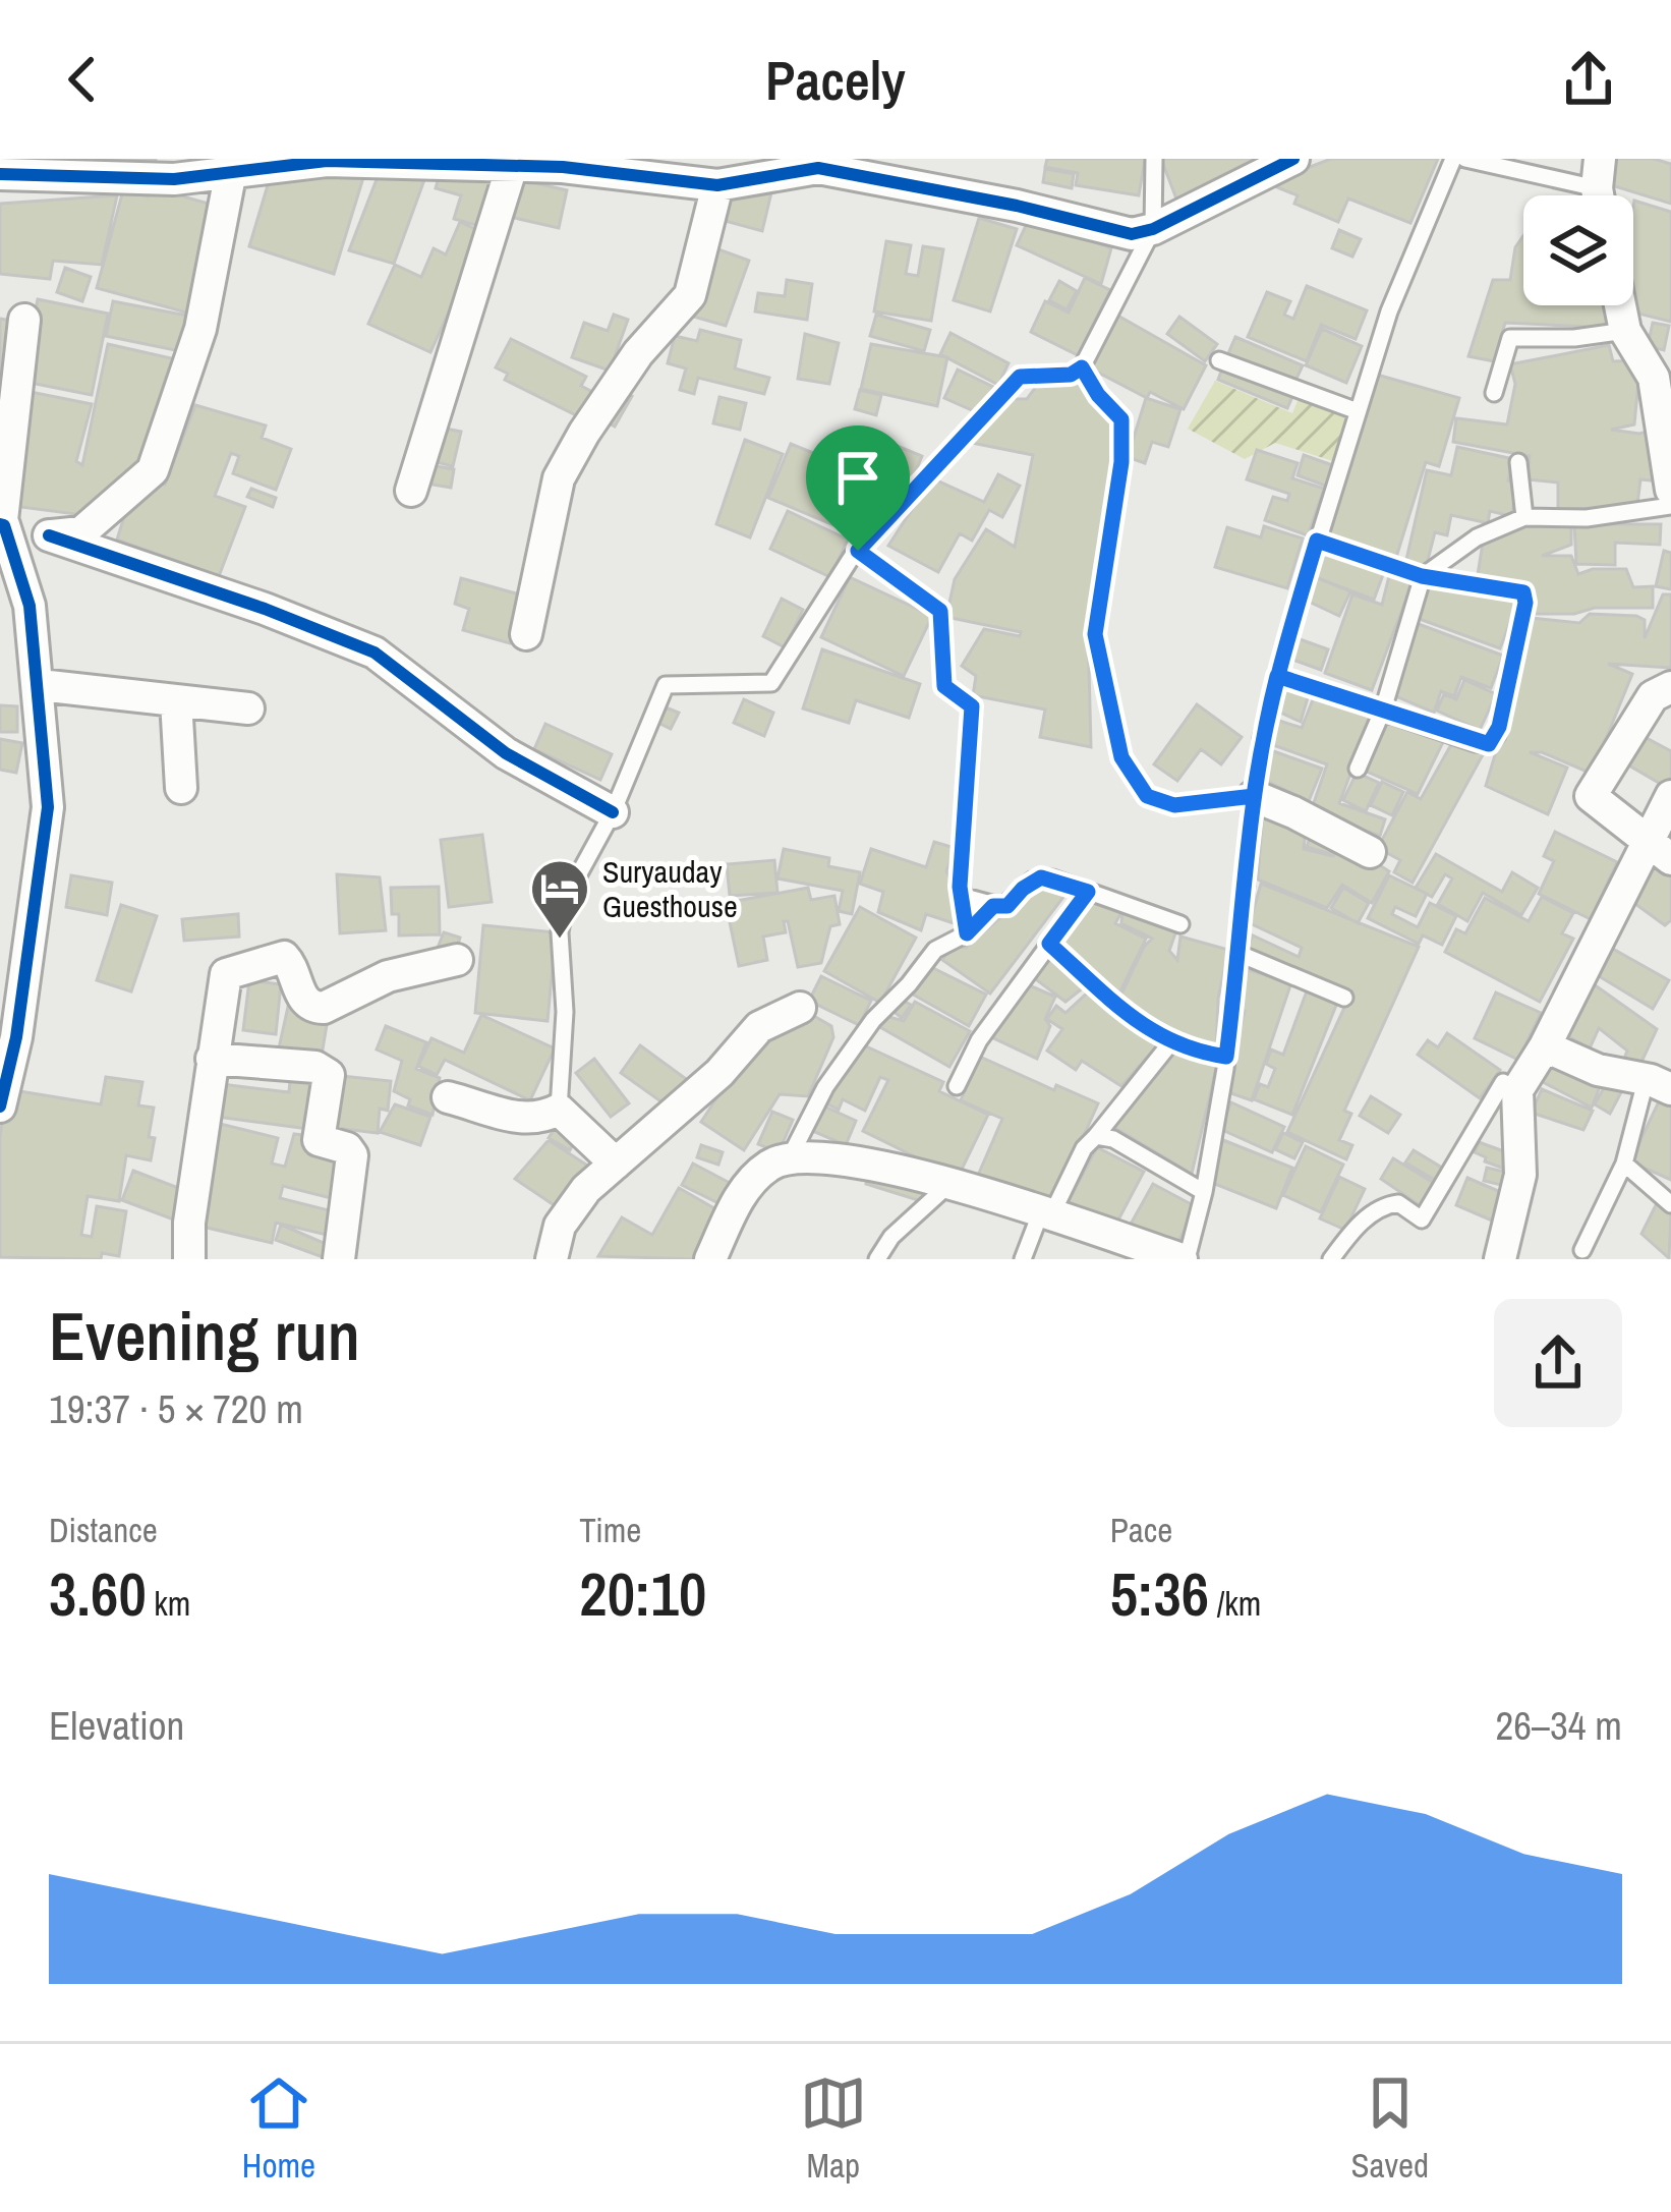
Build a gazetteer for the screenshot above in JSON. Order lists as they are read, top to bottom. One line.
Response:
{"places":{"hotel":["Suryauday Guesthouse"]},"page":{"header":"Pacely","heading":["Evening run","19:37 · 5 × 720 m"],"stats":[["Distance","3.60 km"],["Time","20:10"],["Pace","5:36 /km"]],"chart":["Elevation","26–34 m"],"tabs":["Home","Map","Saved"]}}
